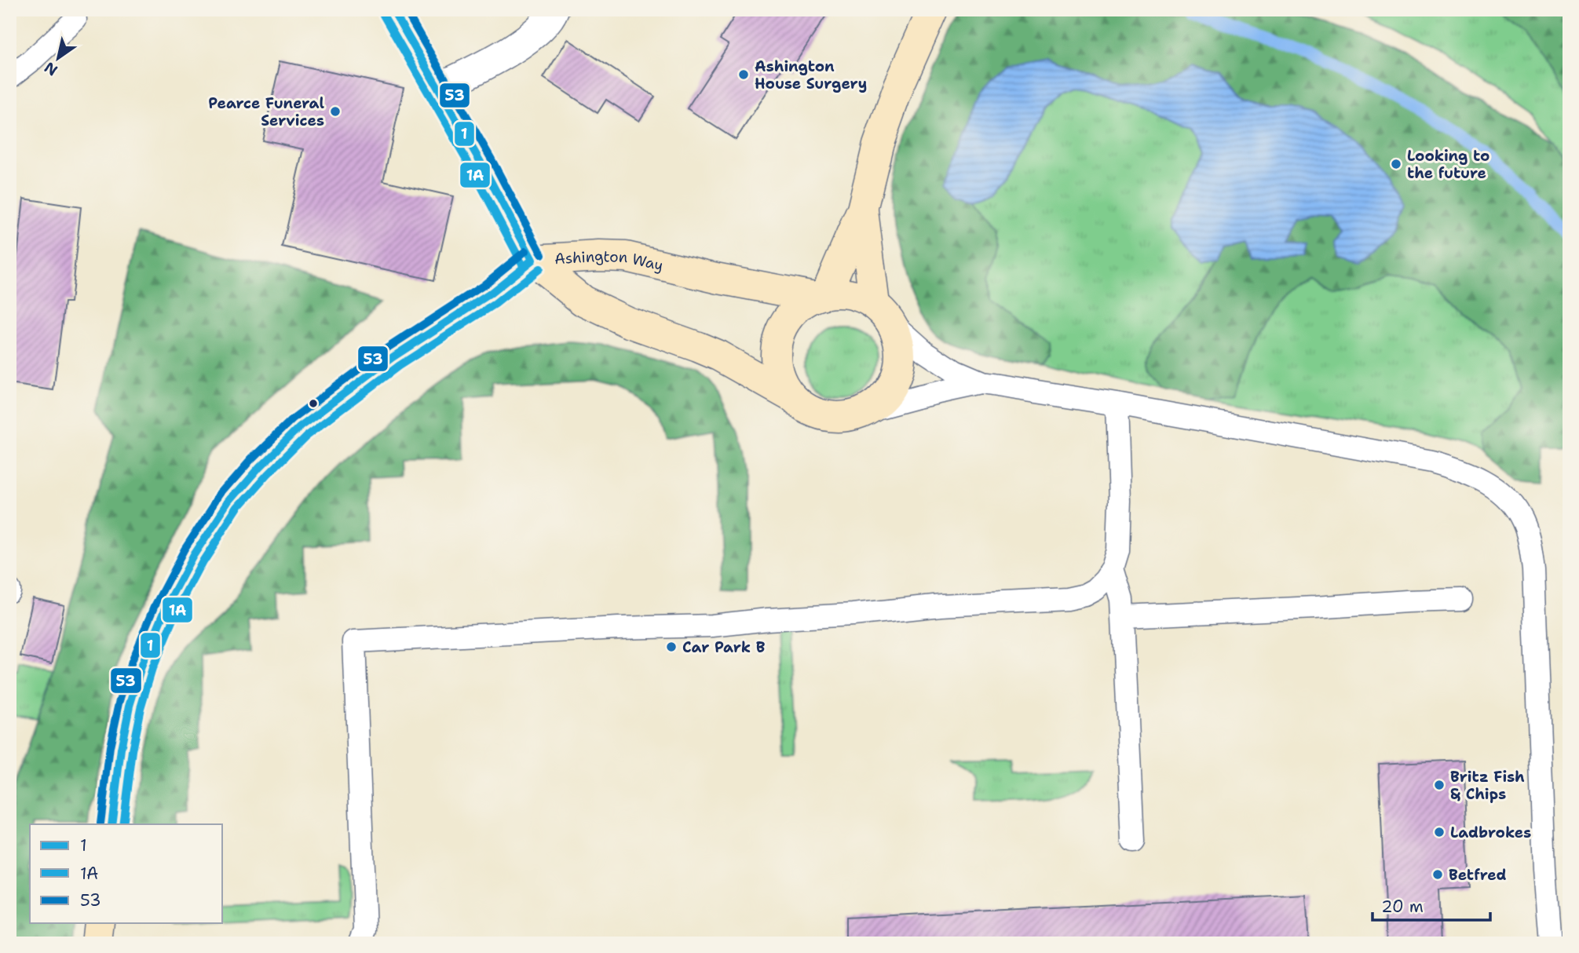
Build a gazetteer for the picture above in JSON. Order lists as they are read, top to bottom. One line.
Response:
{"streets":{"street":["Ashington Way"]},"places":["Ashington House Surgery","Pearce Funeral Services","Looking to the future","Car Park B","Britz Fish & Chips","Ladbrokes","Betfred"],"lines":["transit line 1","transit line 53","transit line 1A"],"legend":["1","1A","53"],"scale_bar":"20 m","north":"bottom left"}
